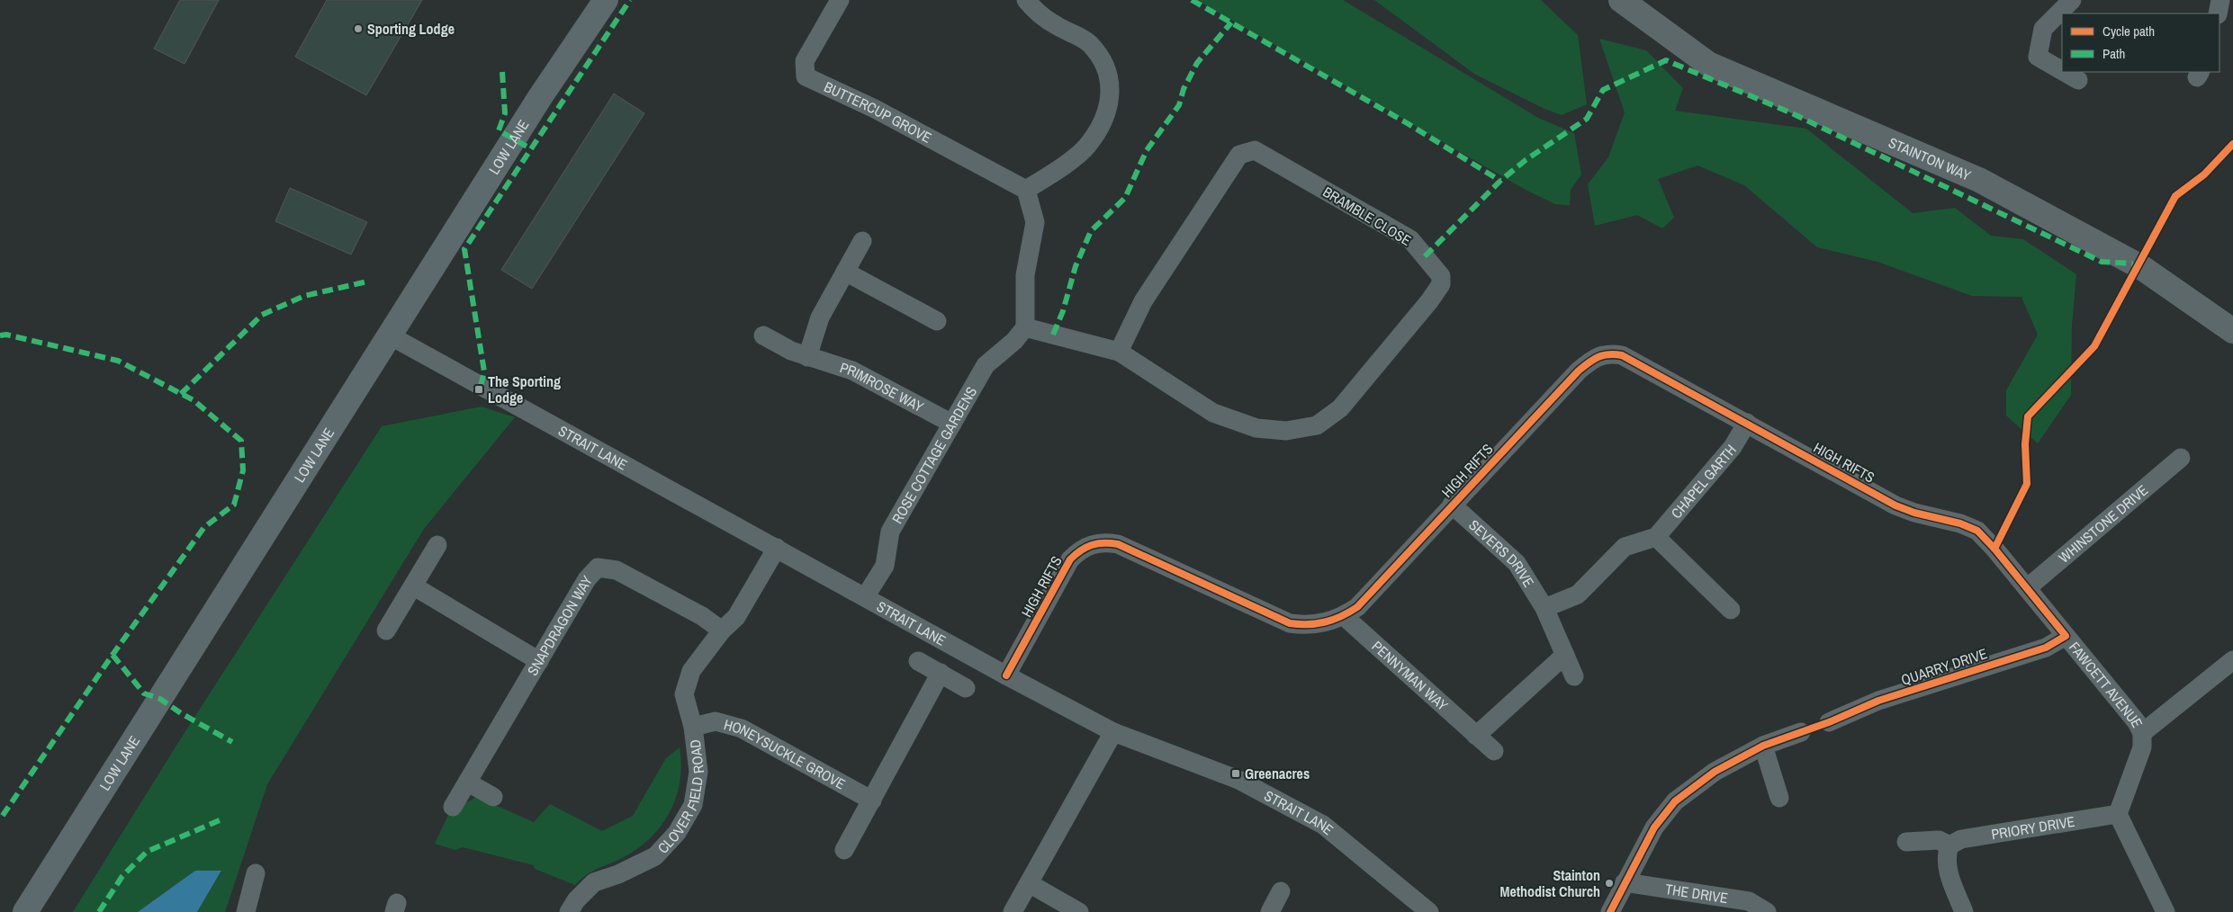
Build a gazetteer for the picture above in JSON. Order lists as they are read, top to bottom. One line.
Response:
{"streets":{"main road":["LOW LANE"],"street":["BUTTERCUP GROVE","STAINTON WAY","BRAMBLE CLOSE","PRIMROSE WAY","STRAIT LANE","ROSE COTTAGE GARDENS","HIGH RIFTS","CHAPEL GARTH","WHINSTONE DRIVE","SEVERS DRIVE","SNAPDRAGON WAY","QUARRY DRIVE","PENNYMAN WAY","FAWCETT AVENUE","HONEYSUCKLE GROVE","CLOVER FIELD ROAD","PRIORY DRIVE","THE DRIVE"]},"crossings":[["LOW LANE","STRAIT LANE"],["BRAMBLE CLOSE","ROSE COTTAGE GARDENS"],["PRIMROSE WAY","ROSE COTTAGE GARDENS"],["STRAIT LANE","ROSE COTTAGE GARDENS"],["STRAIT LANE","HIGH RIFTS"],["STRAIT LANE","CLOVER FIELD ROAD"],["HIGH RIFTS","CHAPEL GARTH"],["HIGH RIFTS","SEVERS DRIVE"],["HIGH RIFTS","PENNYMAN WAY"],["HIGH RIFTS","FAWCETT AVENUE"],["WHINSTONE DRIVE","FAWCETT AVENUE"],["SNAPDRAGON WAY","CLOVER FIELD ROAD"],["QUARRY DRIVE","FAWCETT AVENUE"],["FAWCETT AVENUE","PRIORY DRIVE"],["HONEYSUCKLE GROVE","CLOVER FIELD ROAD"]],"places":{"other":["Sporting Lodge","Stainton Methodist Church"],"transit":["The Sporting Lodge","Greenacres"]},"legend":["Cycle path","Path"]}
